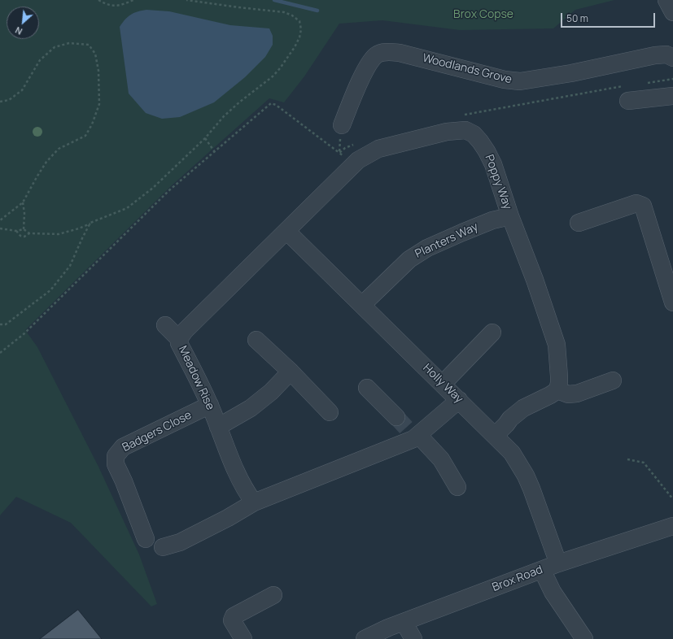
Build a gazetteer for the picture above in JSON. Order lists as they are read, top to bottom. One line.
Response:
{"streets":{"street":["Woodlands Grove","Poppy Way","Planters Way","Meadow Rise","Holly Way","Badgers Close","Brox Road"]},"crossings":[["Poppy Way","Planters Way"],["Poppy Way","Meadow Rise"],["Poppy Way","Holly Way"],["Planters Way","Holly Way"],["Meadow Rise","Holly Way"],["Meadow Rise","Badgers Close"],["Holly Way","Brox Road"]],"parks":["Brox Copse"],"scale_bar":"50 m","north":"bottom left"}
